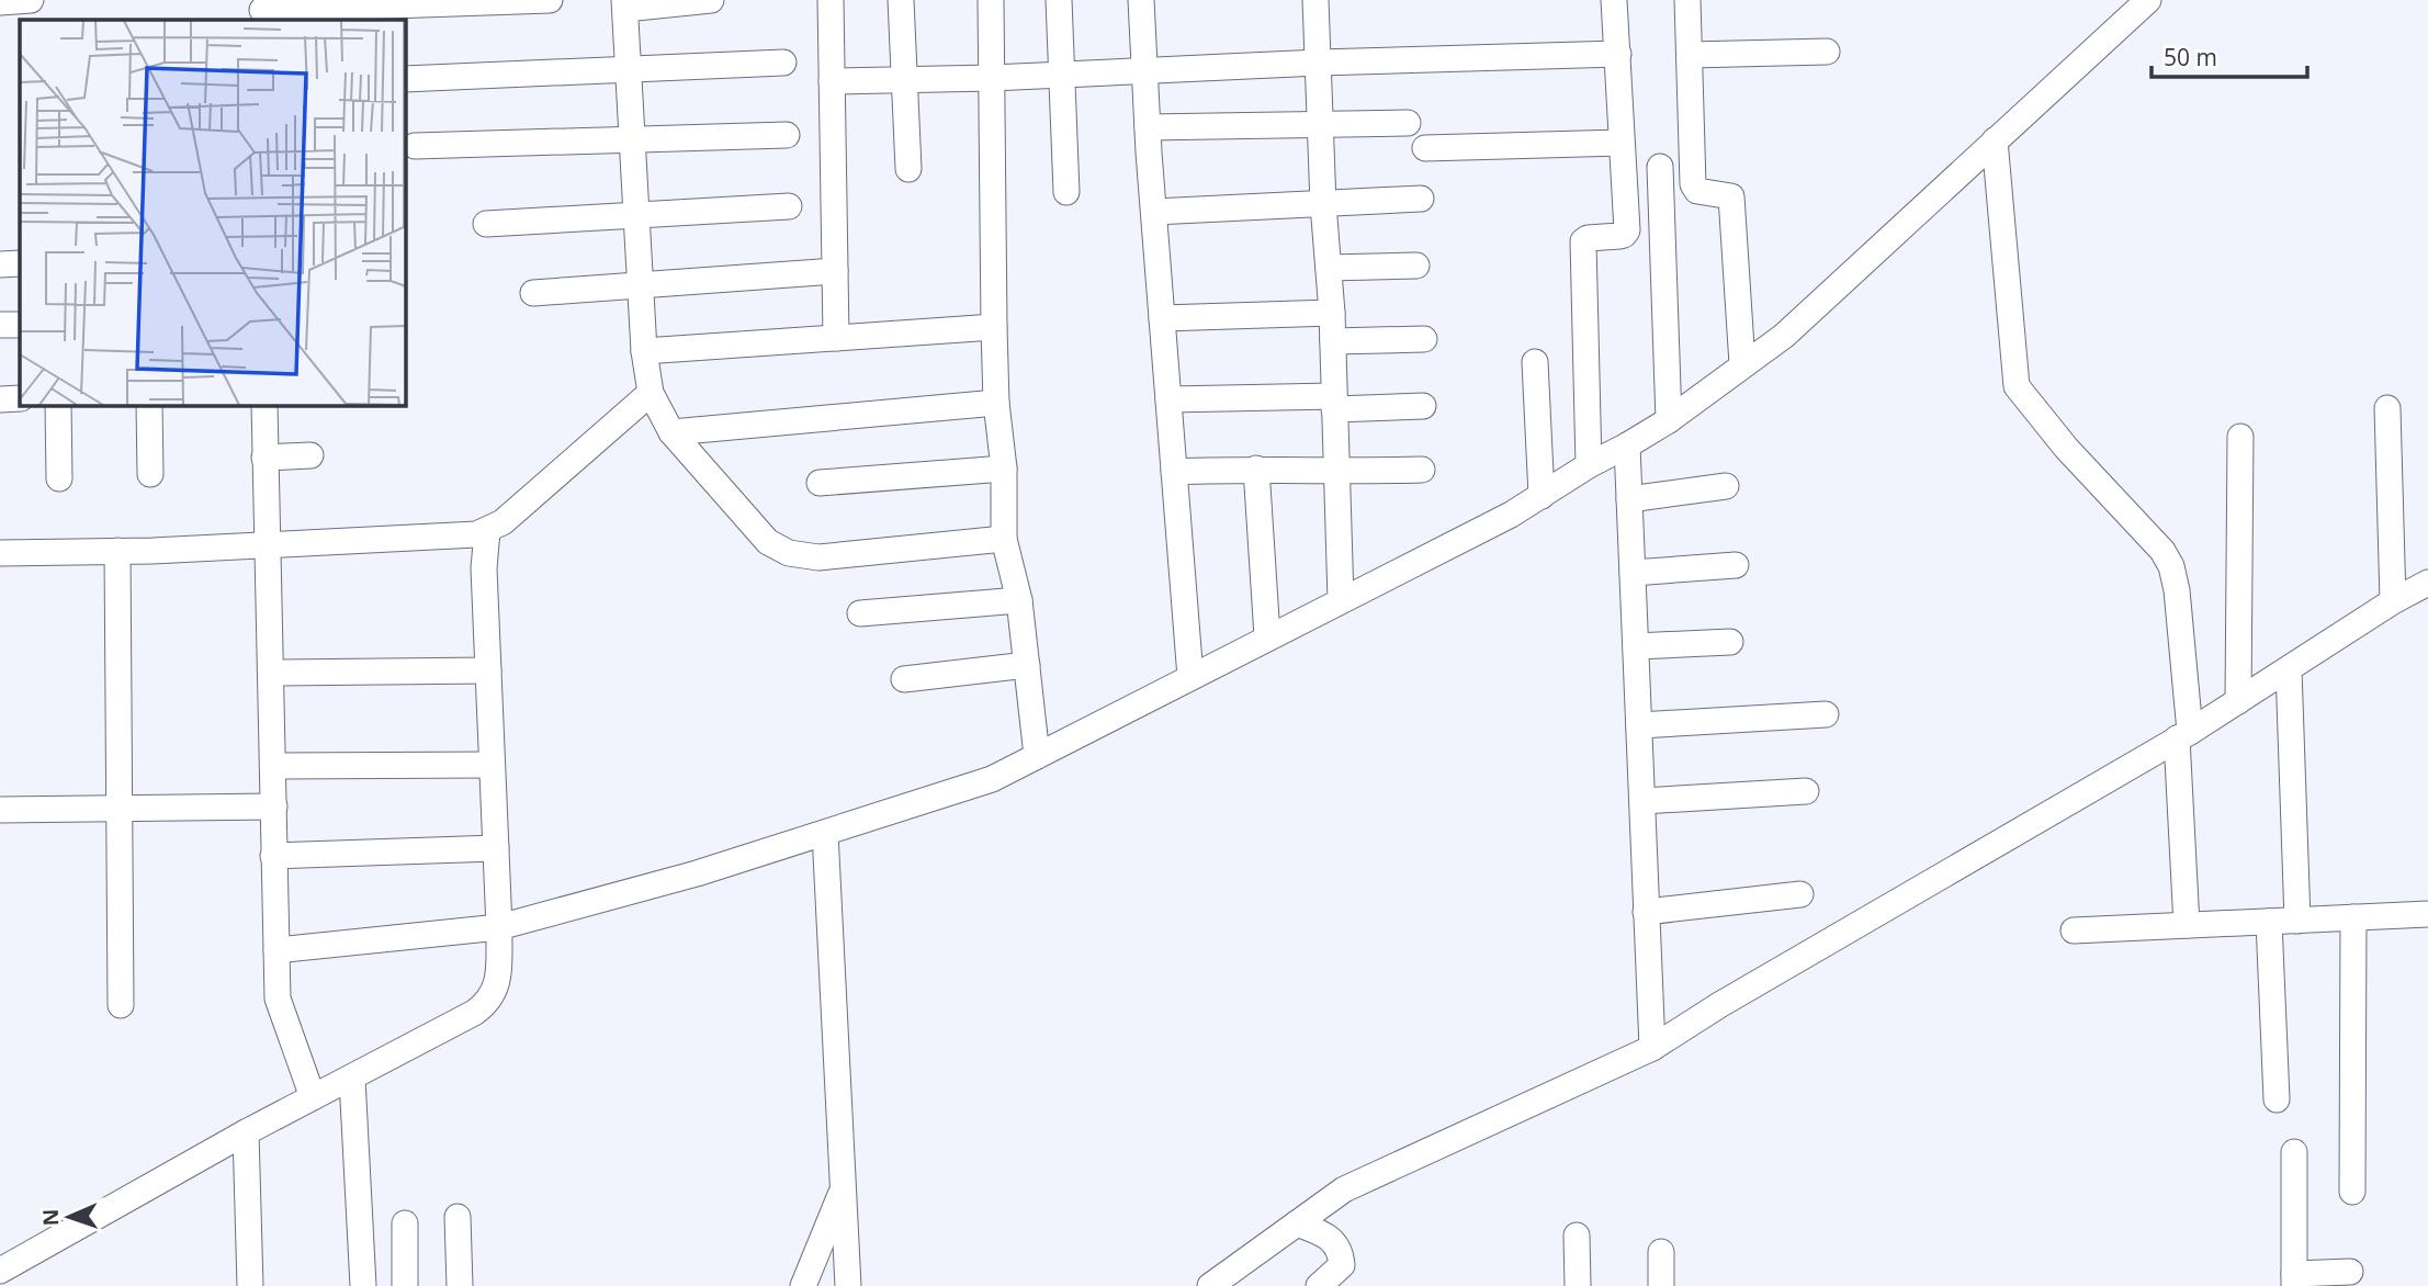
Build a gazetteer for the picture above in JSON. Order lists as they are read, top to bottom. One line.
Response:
{"scale_bar":"50 m","north":"left"}
